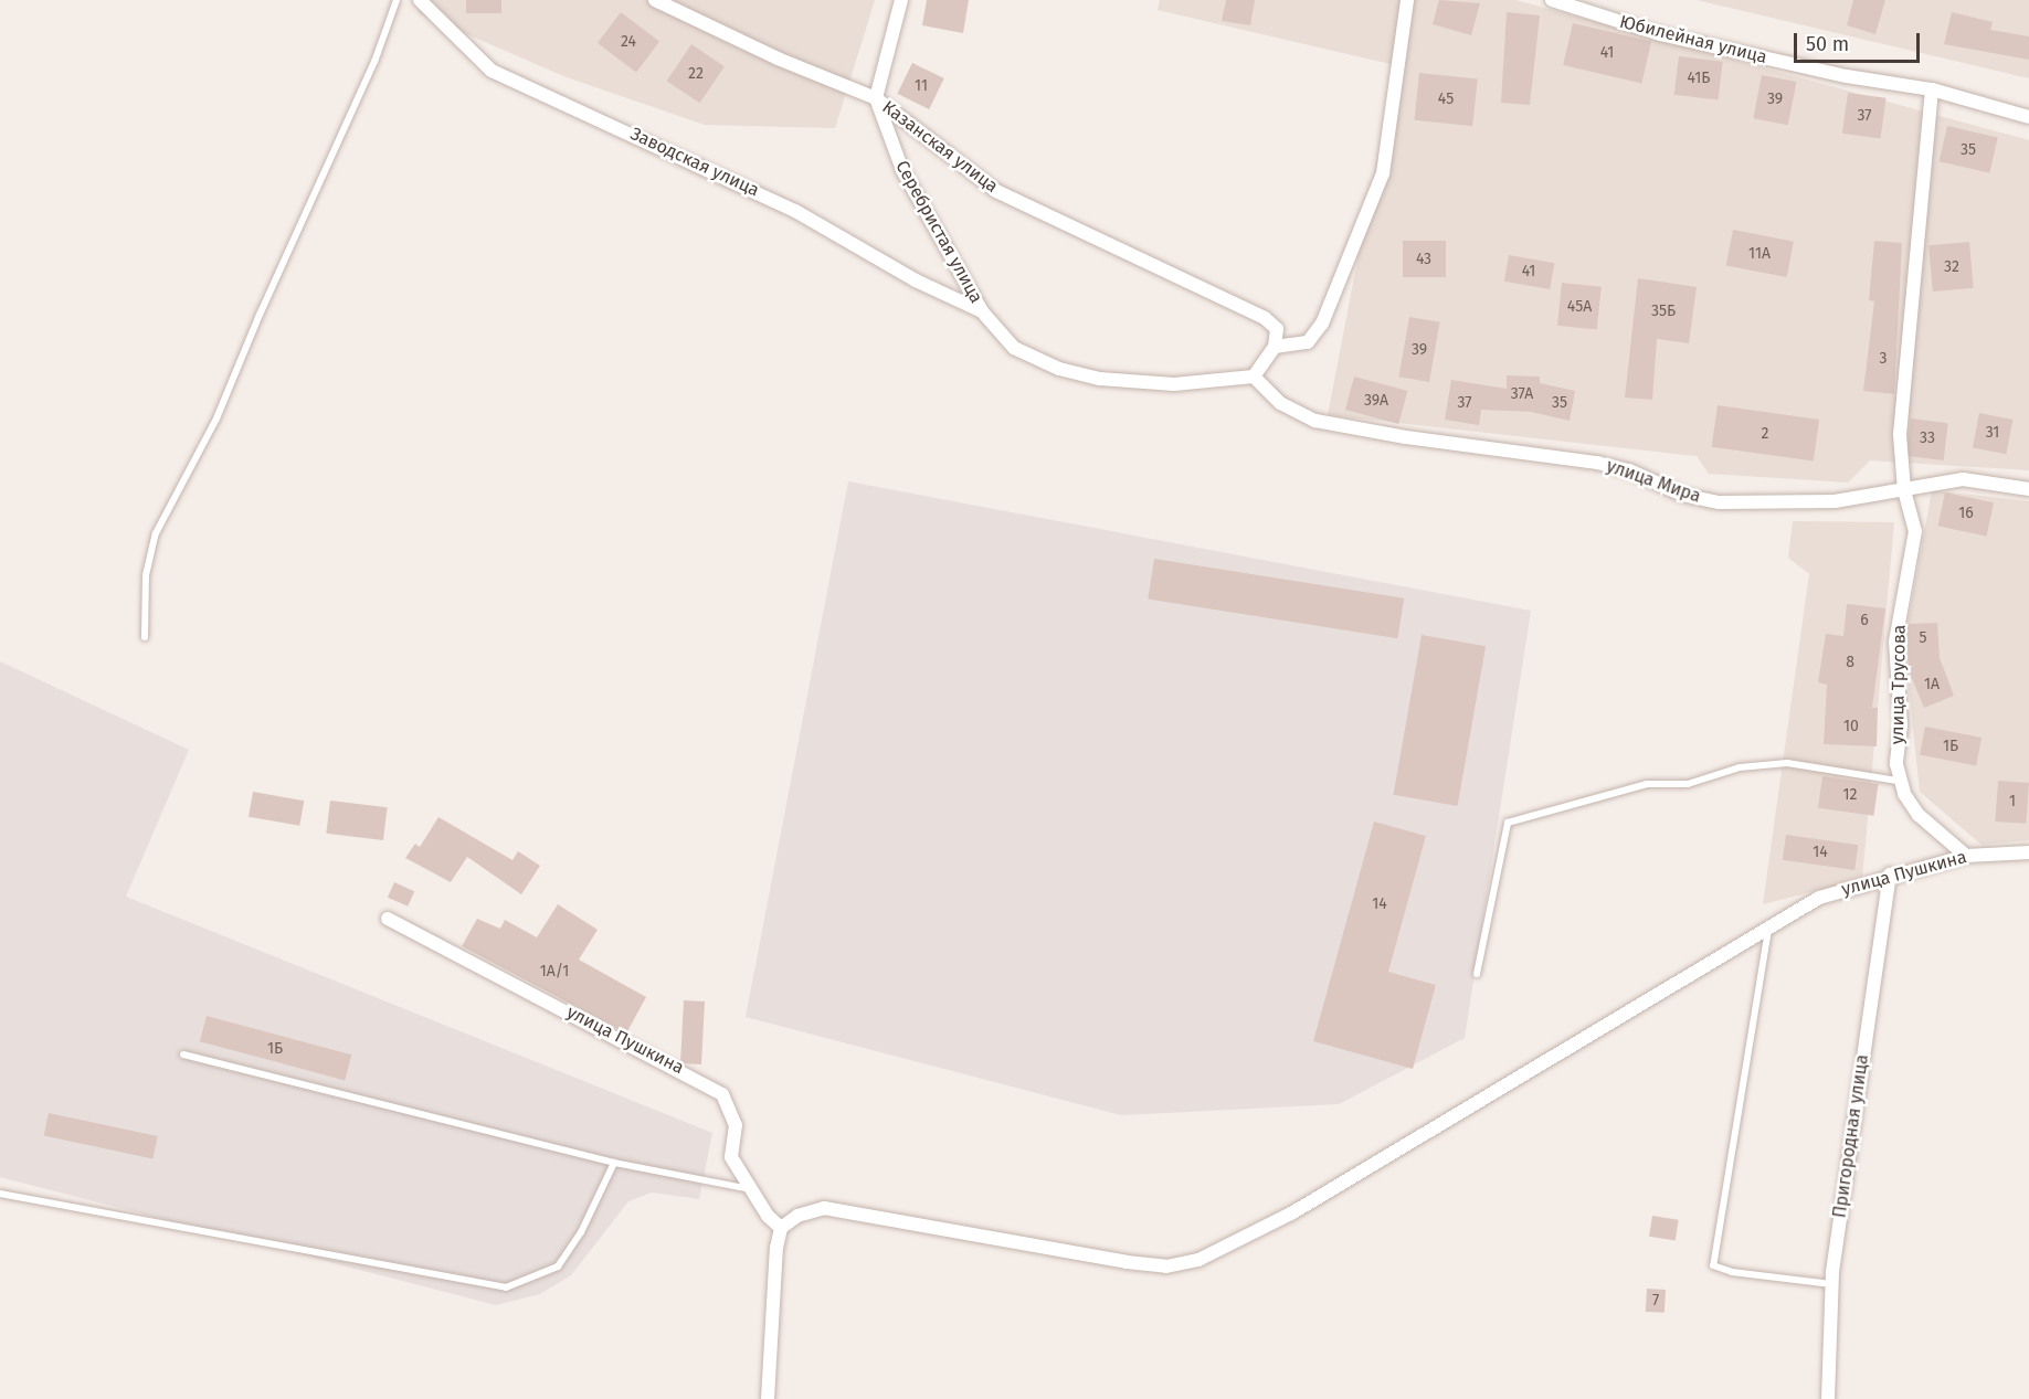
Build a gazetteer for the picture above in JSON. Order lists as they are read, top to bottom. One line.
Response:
{"streets":{"street":["Юбилейная улица","Казанская улица","Заводская улица","Серебристая улица","улица Мира","улица Трусова","улица Пушкина","Пригородная улица"]},"crossings":[["Юбилейная улица","улица Трусова"],["Казанская улица","Серебристая улица"],["Заводская улица","Серебристая улица"],["улица Мира","улица Трусова"],["улица Пушкина","Пригородная улица"]],"house_numbers":["24","41","22","41Б","11","45","39","37","35","11А","43","32","41","45А","35Б","39","3","37А","39А","37","35","31","2","33","16","6","5","8","1А","10","1Б","12","1","14","14","1А/1","1Б","7"],"scale_bar":"50 m"}
